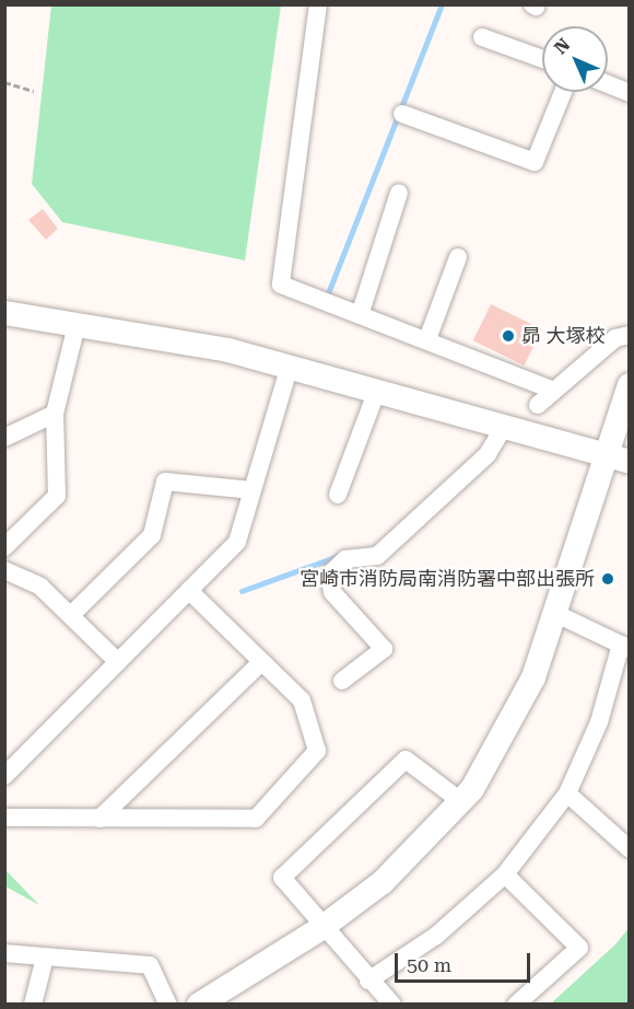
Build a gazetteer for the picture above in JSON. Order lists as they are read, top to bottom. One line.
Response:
{"places":["昴 大塚校","宮崎市消防局南消防署中部出張所"],"scale_bar":"50 m","north":"top left"}
